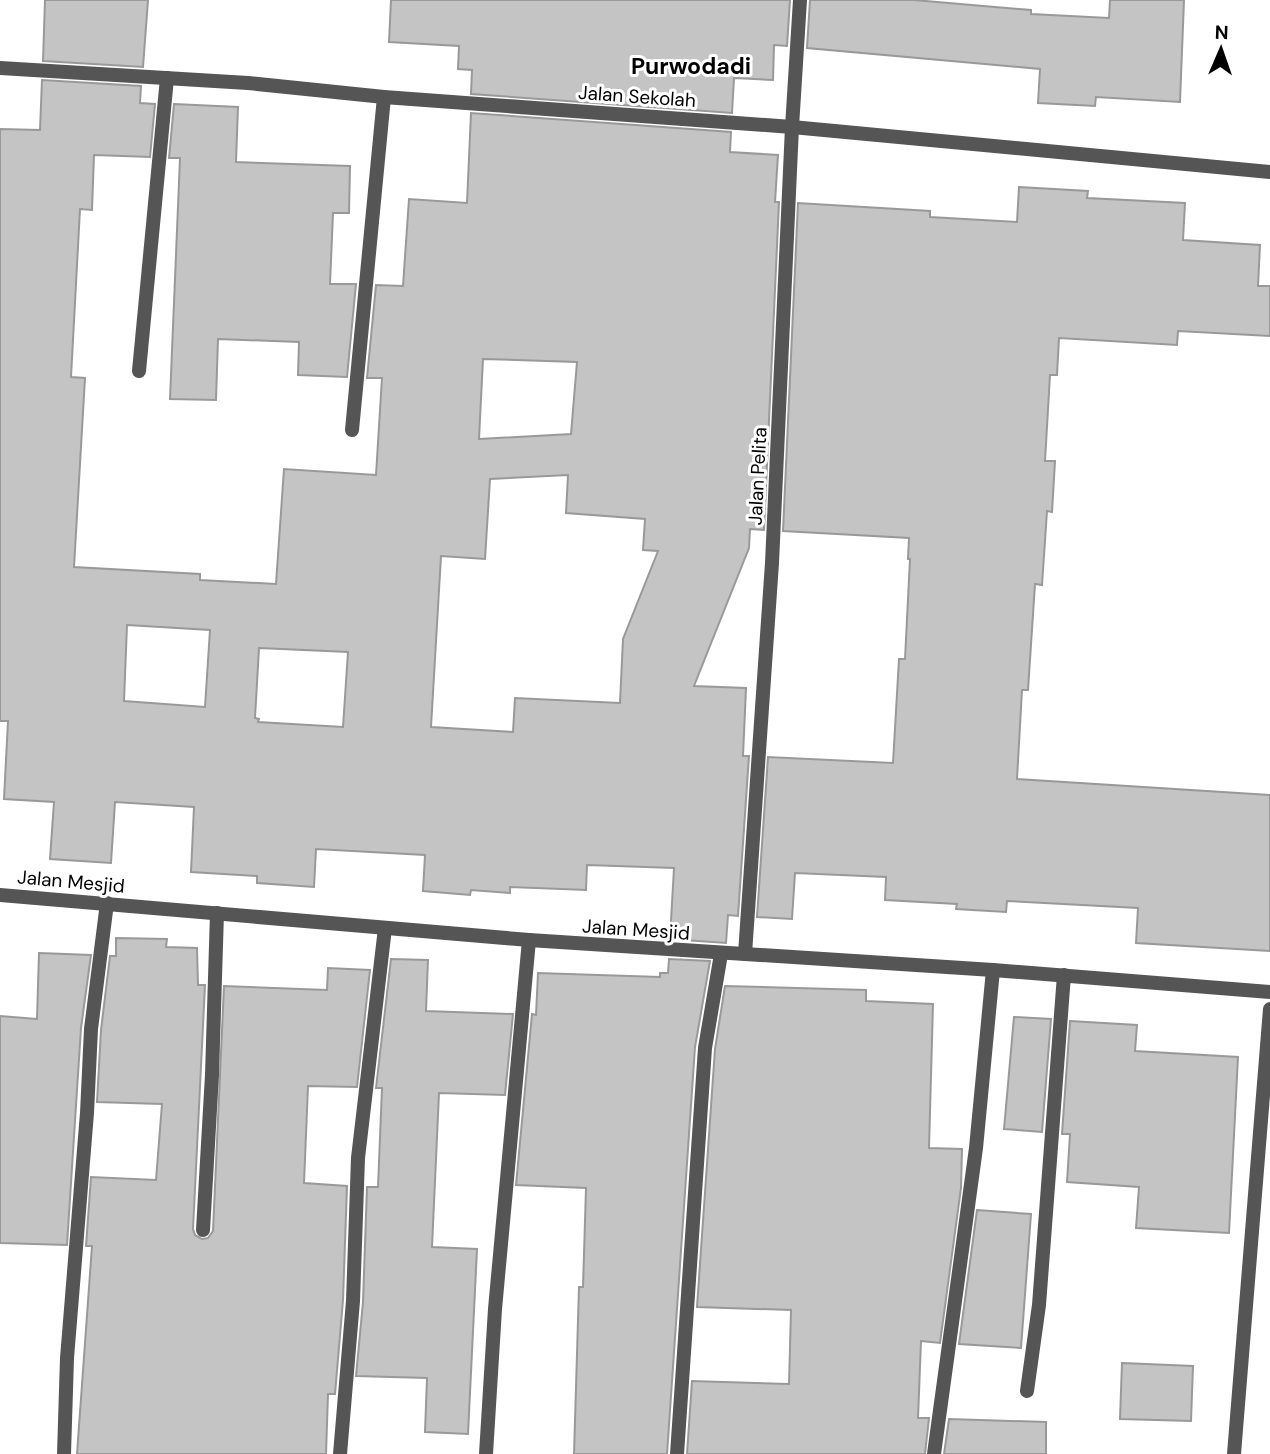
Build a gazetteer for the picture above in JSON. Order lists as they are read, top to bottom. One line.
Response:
{"streets":{"street":["Jalan Sekolah","Jalan Pelita","Jalan Mesjid"]},"crossings":[["Jalan Sekolah","Jalan Pelita"],["Jalan Pelita","Jalan Mesjid"]],"districts":["Purwodadi"],"north":"top"}
